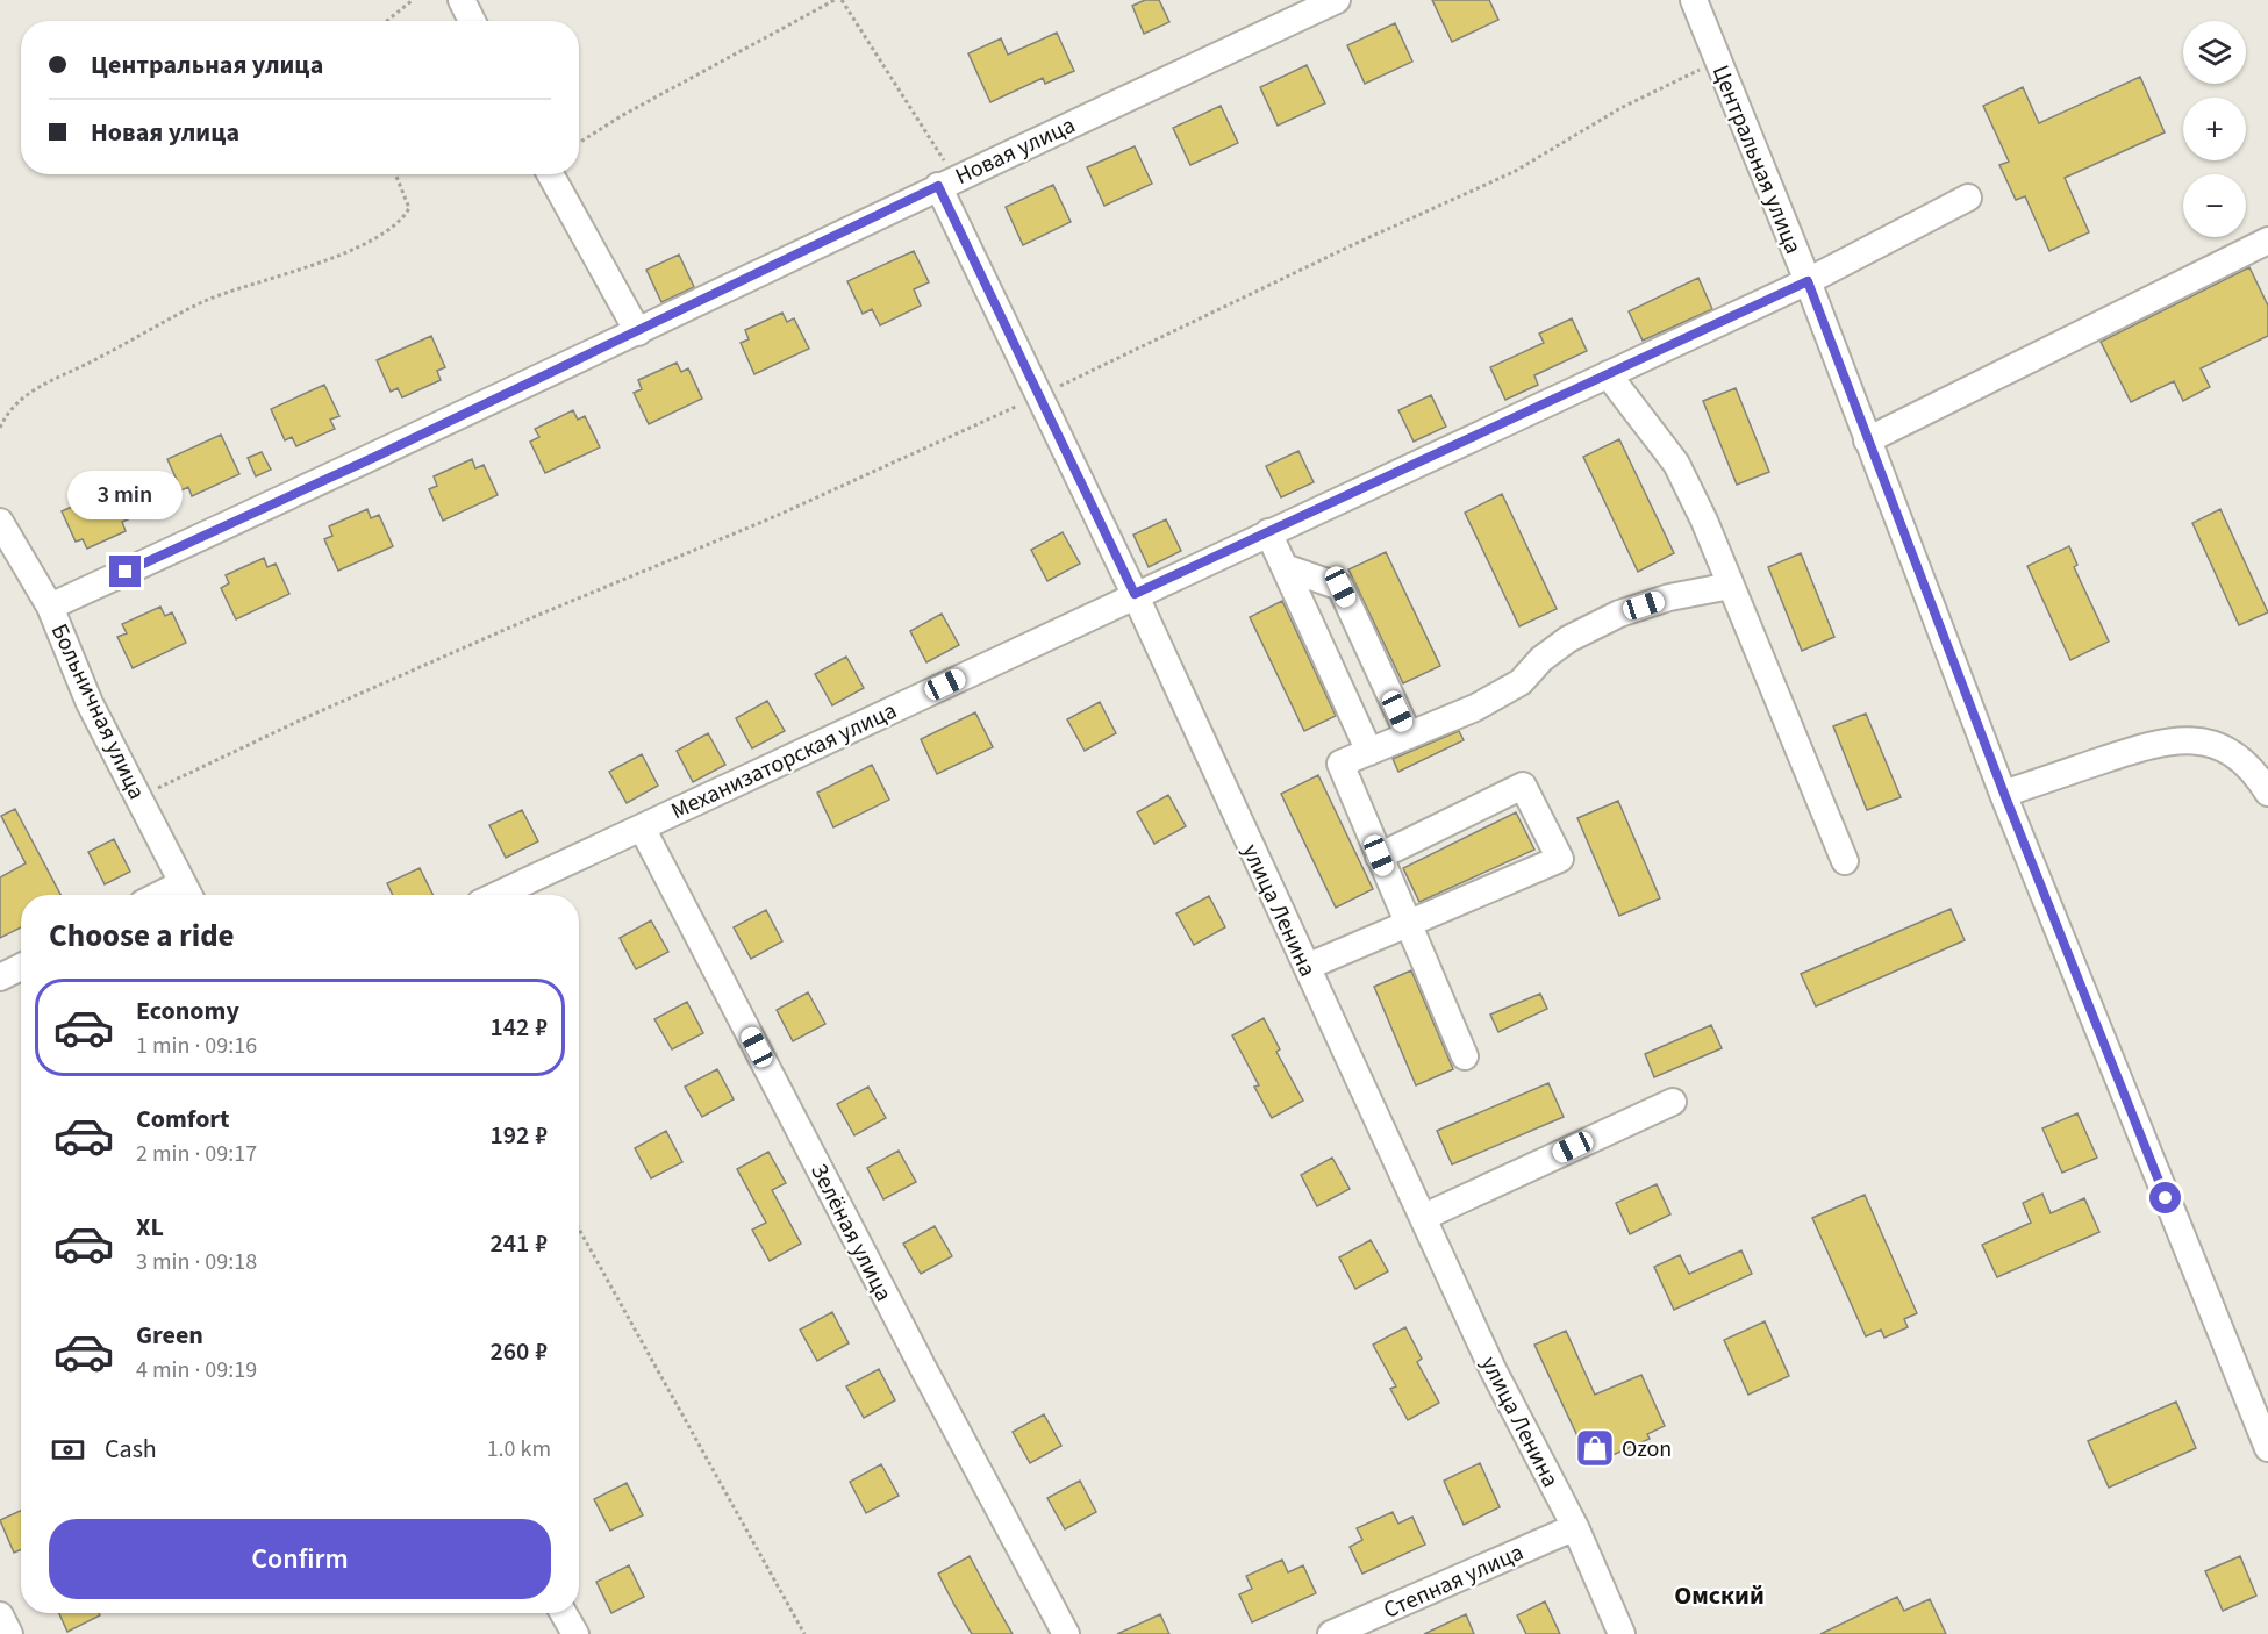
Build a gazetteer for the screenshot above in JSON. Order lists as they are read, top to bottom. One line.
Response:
{"streets":{"street":["Новая улица","Центральная улица","Больничная улица","Механизаторская улица","улица Ленина","Зелёная улица","Степная улица"]},"crossings":[["Новая улица","Больничная улица"],["Новая улица","улица Ленина"],["Центральная улица","Механизаторская улица"],["Механизаторская улица","улица Ленина"],["Механизаторская улица","Зелёная улица"],["улица Ленина","Степная улица"]],"districts":["Омский"],"places":{"shop":["Ozon"]},"page":{"map_buttons":["+","−"],"banner":["Центральная улица","Новая улица"],"bubble":"3 min","heading":"Choose a ride","list":[{"name":"Economy","note":"1 min · 09:16","value":"142 ₽"},{"name":"Comfort","note":"2 min · 09:17","value":"192 ₽"},{"name":"XL","note":"3 min · 09:18","value":"241 ₽"},{"name":"Green","note":"4 min · 09:19","value":"260 ₽"}],"pay":["Cash","1.0 km"],"buttons":"Confirm"}}
